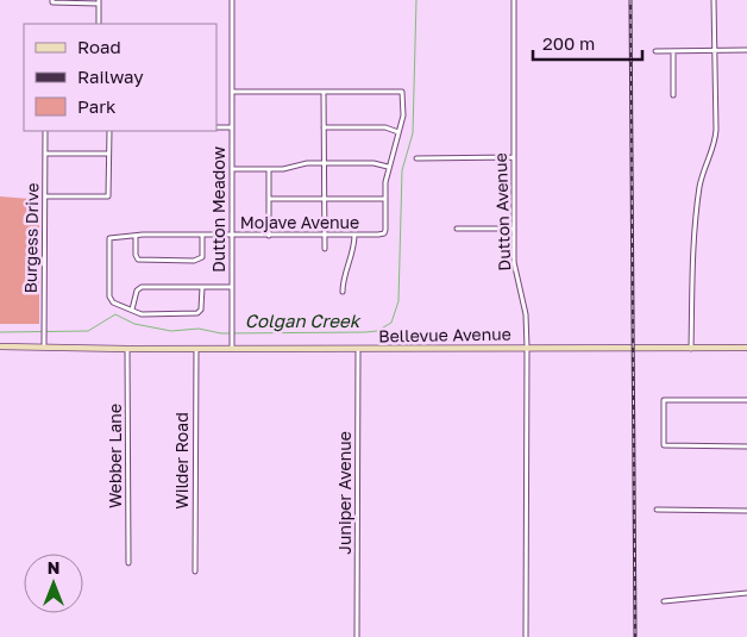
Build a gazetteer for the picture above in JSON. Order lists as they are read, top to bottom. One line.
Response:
{"streets":{"street":["Dutton Meadow","Dutton Avenue","Mojave Avenue","Burgess Drive","Bellevue Avenue","Webber Lane","Wilder Road","Juniper Avenue"]},"crossings":[["Dutton Meadow","Mojave Avenue"],["Dutton Meadow","Bellevue Avenue"],["Dutton Avenue","Bellevue Avenue"],["Burgess Drive","Bellevue Avenue"],["Bellevue Avenue","Webber Lane"],["Bellevue Avenue","Wilder Road"],["Bellevue Avenue","Juniper Avenue"]],"water":["Colgan Creek"],"legend":["Road","Railway","Park"],"scale_bar":"200 m","north":"top"}
